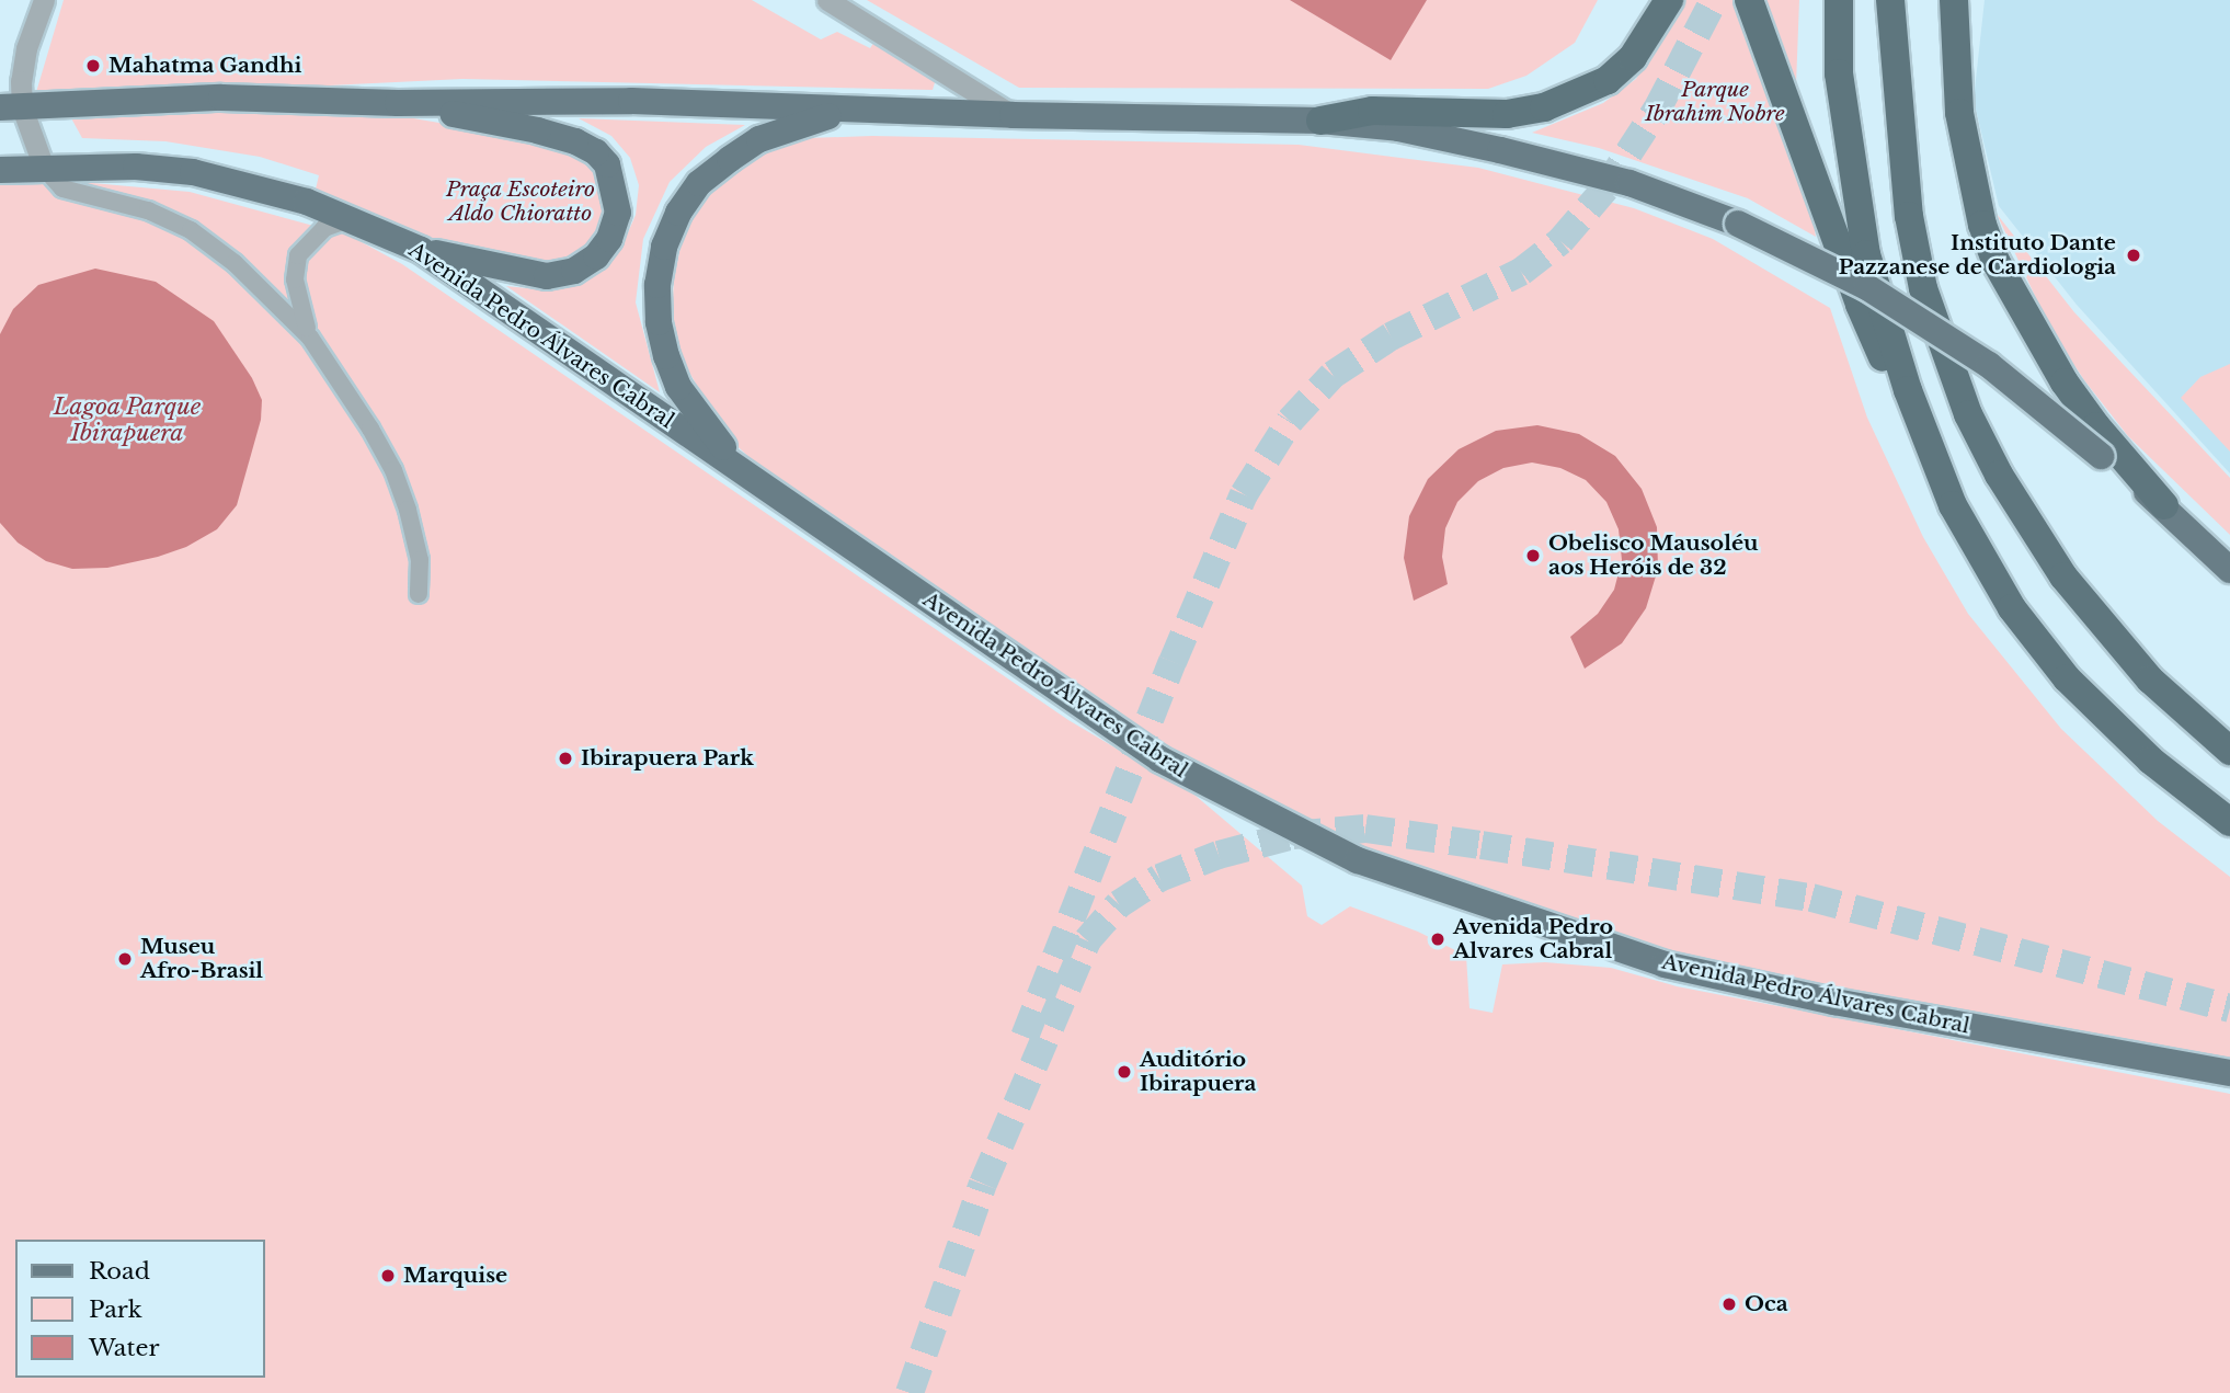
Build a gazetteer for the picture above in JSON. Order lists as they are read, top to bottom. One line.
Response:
{"streets":{"main road":["Avenida Pedro Álvares Cabral"]},"water":["Lagoa Parque Ibirapuera"],"parks":["Parque Ibrahim Nobre","Praça Escoteiro Aldo Chioratto"],"places":["Mahatma Gandhi","Instituto Dante Pazzanese de Cardiologia","Obelisco Mausoléu aos Heróis de 32","Ibirapuera Park","Avenida Pedro Alvares Cabral","Museu Afro-Brasil","Auditório Ibirapuera","Marquise","Oca"],"legend":["Road","Park","Water"]}
